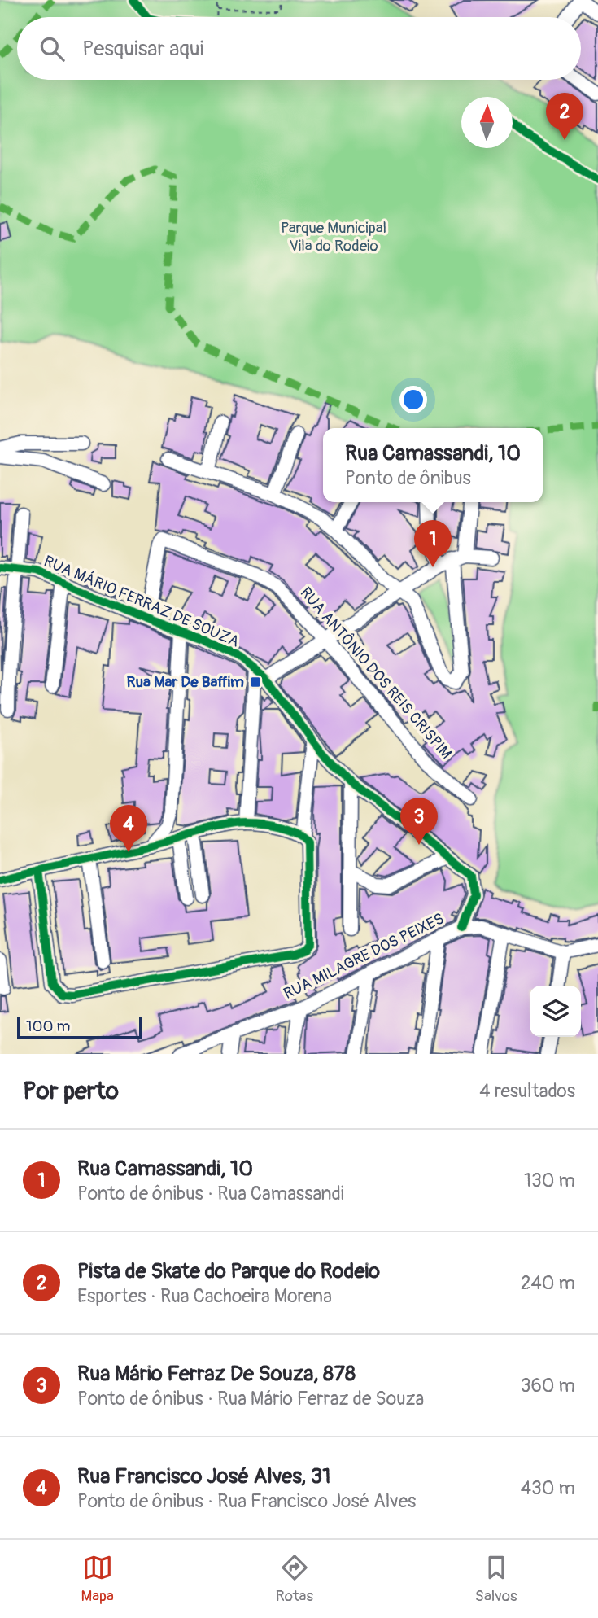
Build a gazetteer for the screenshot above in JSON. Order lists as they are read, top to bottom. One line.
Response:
{"streets":{"street":["RUA MÁRIO FERRAZ DE SOUZA","RUA ANTÔNIO DOS REIS CRISPIM","RUA MILAGRE DOS PEIXES"]},"crossings":[["RUA MÁRIO FERRAZ DE SOUZA","RUA ANTÔNIO DOS REIS CRISPIM"],["RUA MÁRIO FERRAZ DE SOUZA","RUA MILAGRE DOS PEIXES"]],"parks":["Parque Municipal Vila do Rodeio"],"places":{"transit":["Rua Mar De Baffim"]},"scale_bar":"100 m","north":"top","page":{"search":"Pesquisar aqui","pins":["2","1","3","4"],"popup":["Rua Camassandi, 10","Ponto de ônibus"],"scale":"100 m","heading":["Por perto","4 resultados"],"list":[{"mark":"1","name":"Rua Camassandi, 10","note":"Ponto de ônibus · Rua Camassandi","value":"130 m"},{"mark":"2","name":"Pista de Skate do Parque do Rodeio","note":"Esportes · Rua Cachoeira Morena","value":"240 m"},{"mark":"3","name":"Rua Mário Ferraz De Souza, 878","note":"Ponto de ônibus · Rua Mário Ferraz de Souza","value":"360 m"},{"mark":"4","name":"Rua Francisco José Alves, 31","note":"Ponto de ônibus · Rua Francisco José Alves","value":"430 m"}],"nav":["Mapa","Rotas","Salvos"]}}
